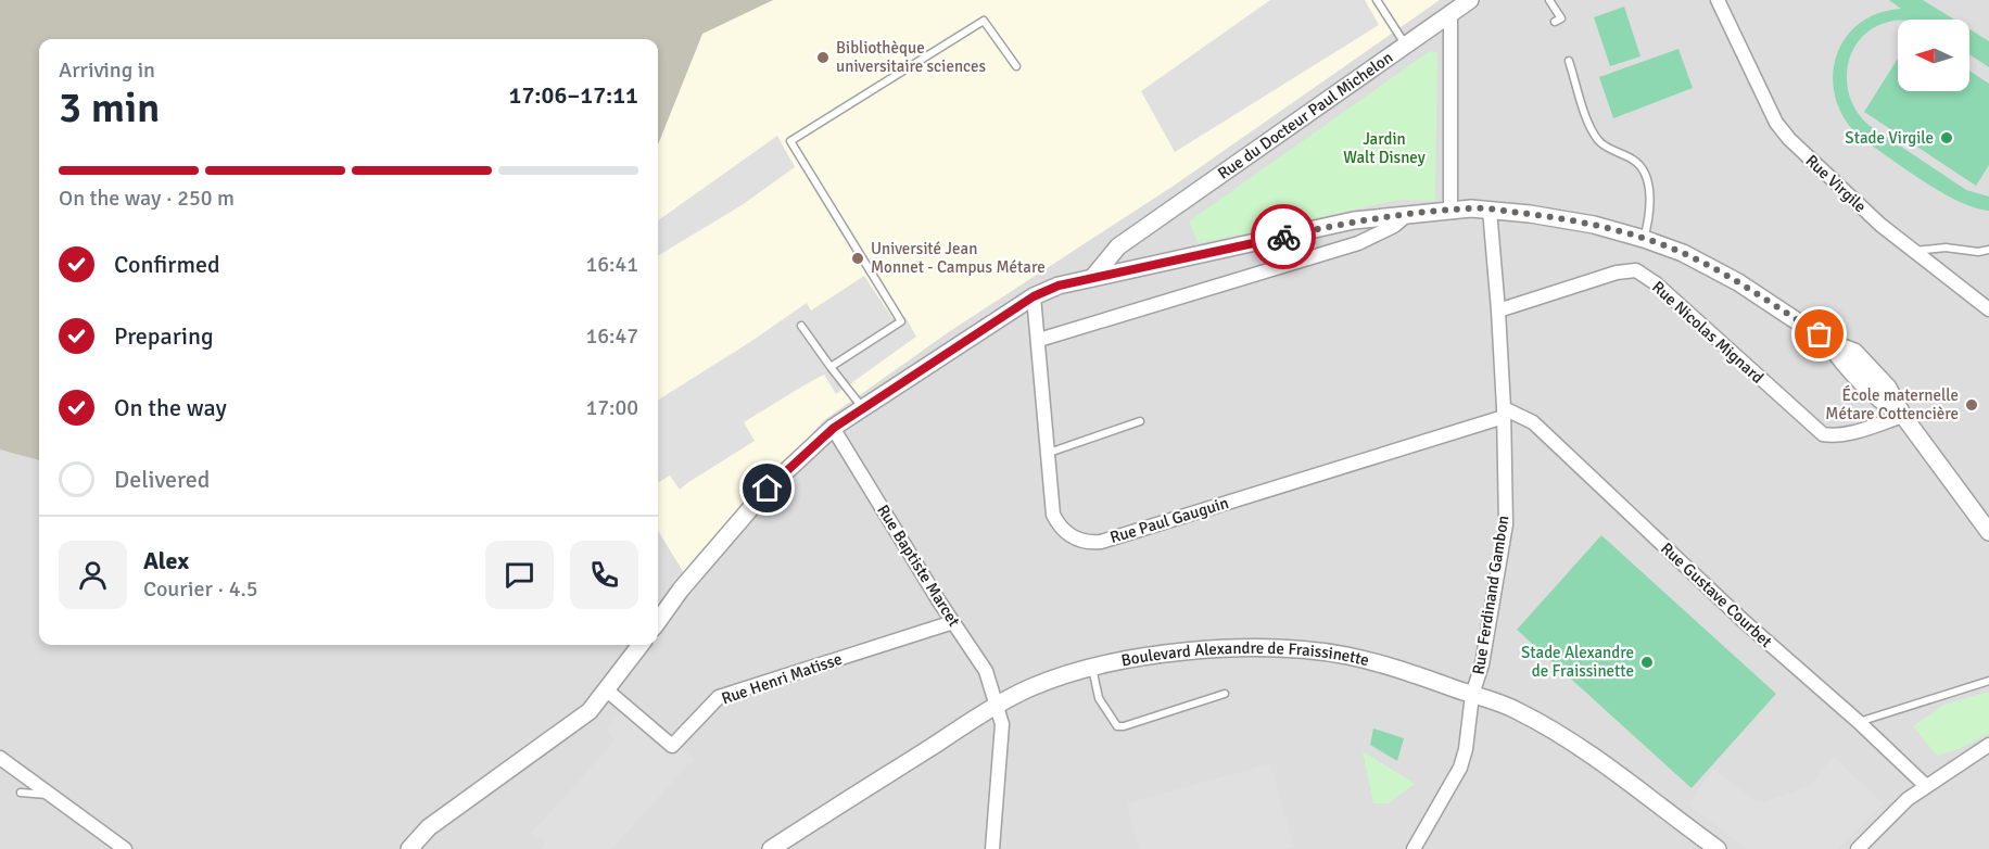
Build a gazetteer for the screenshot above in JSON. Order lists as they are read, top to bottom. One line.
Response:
{"streets":{"street":["Rue du Docteur Paul Michelon","Rue Virgile","Rue Nicolas Mignard","Rue Paul Gauguin","Rue Baptiste Marcet","Rue Ferdinand Gambon","Rue Gustave Courbet","Boulevard Alexandre de Fraissinette","Rue Henri Matisse"]},"crossings":[["Rue Nicolas Mignard","Rue Ferdinand Gambon"],["Rue Paul Gauguin","Rue Ferdinand Gambon"],["Rue Paul Gauguin","Rue Gustave Courbet"],["Rue Baptiste Marcet","Boulevard Alexandre de Fraissinette"],["Rue Baptiste Marcet","Rue Henri Matisse"],["Rue Ferdinand Gambon","Rue Gustave Courbet"],["Rue Ferdinand Gambon","Boulevard Alexandre de Fraissinette"]],"parks":["Jardin Walt Disney"],"places":["Bibliothèque universitaire sciences","Stade Virgile","Université Jean Monnet - Campus Métare","École maternelle Métare Cottencière","Stade Alexandre de Fraissinette"],"north":"left","page":{"heading":["3 min","Arriving in","17:06–17:11"],"panel":["Alex","Courier · 4.5"],"bar":"On the way · 250 m","list":[["Confirmed","16:41"],["Preparing","16:47"],["On the way","17:00"],"Delivered"]}}
